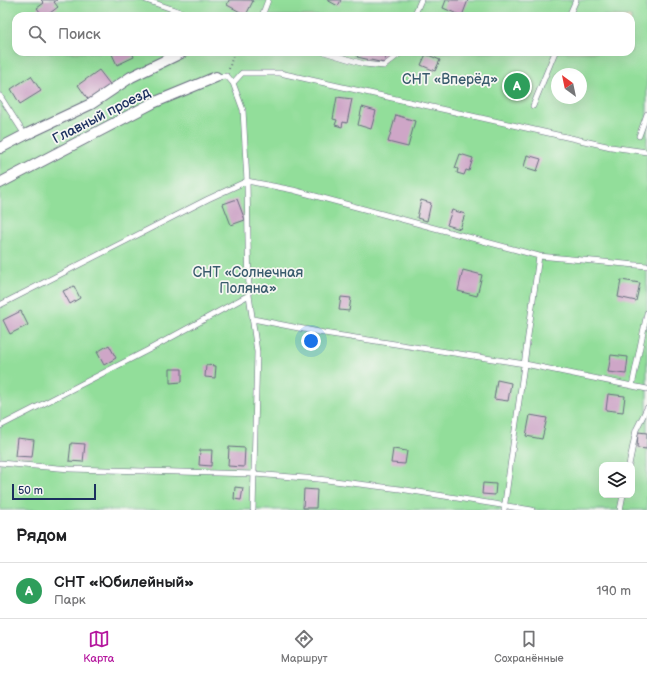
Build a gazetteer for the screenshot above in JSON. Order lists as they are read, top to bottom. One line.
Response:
{"streets":{"street":["Главный проезд"]},"parks":["СНТ «Вперёд»","СНТ «Солнечная Поляна»"],"scale_bar":"50 m","north":"top left","page":{"search":"Поиск","pins":"A","scale":"50 m","heading":"Рядом","list":[{"mark":"A","name":"СНТ «Юбилейный»","note":"Парк","value":"190 m"}],"nav":["Карта","Маршрут","Сохранённые"]}}
